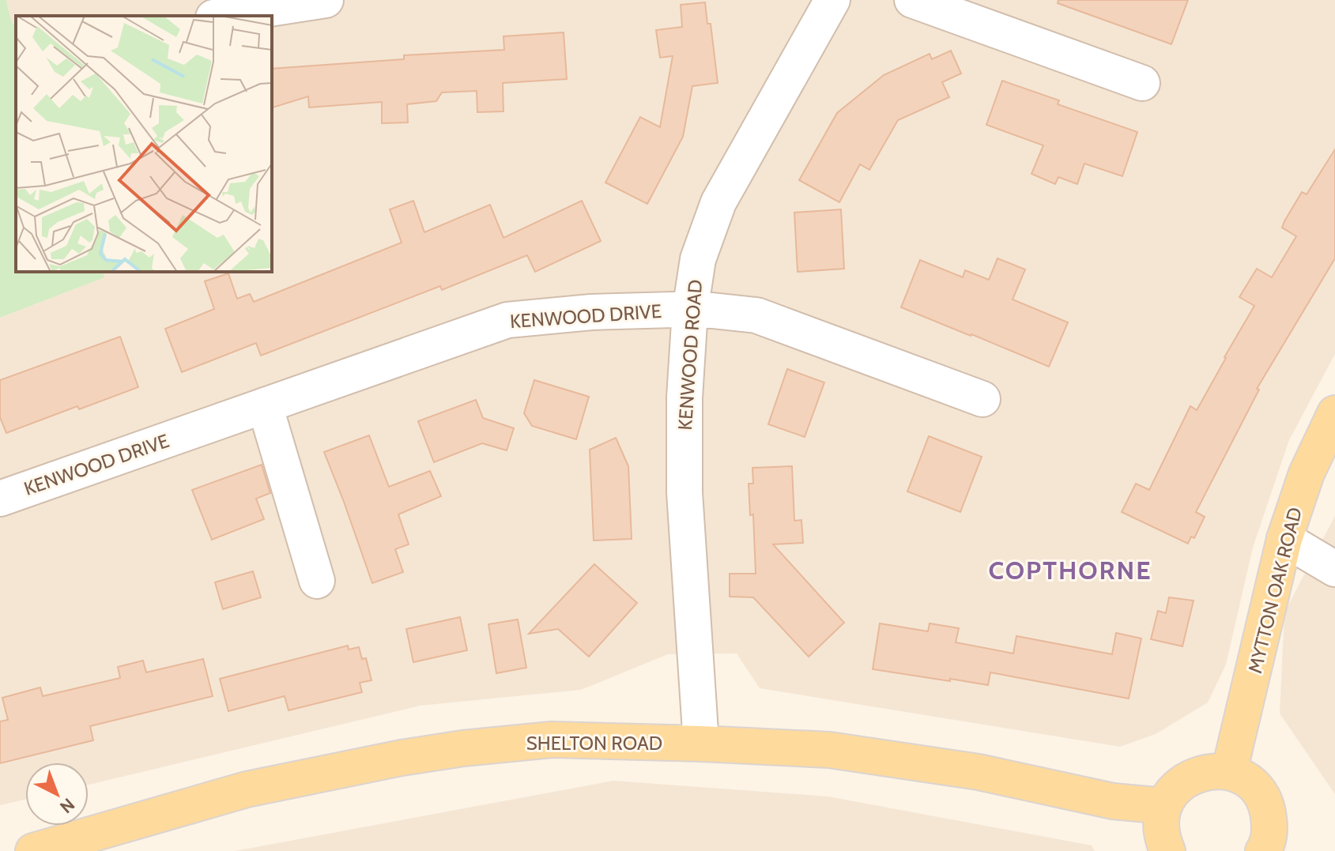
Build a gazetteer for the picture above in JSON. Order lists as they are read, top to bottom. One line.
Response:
{"streets":{"main road":["MYTTON OAK ROAD","SHELTON ROAD"],"street":["KENWOOD DRIVE","KENWOOD ROAD"]},"crossings":[["KENWOOD DRIVE","KENWOOD ROAD"],["KENWOOD ROAD","SHELTON ROAD"]],"districts":["COPTHORNE"],"north":"bottom right"}
